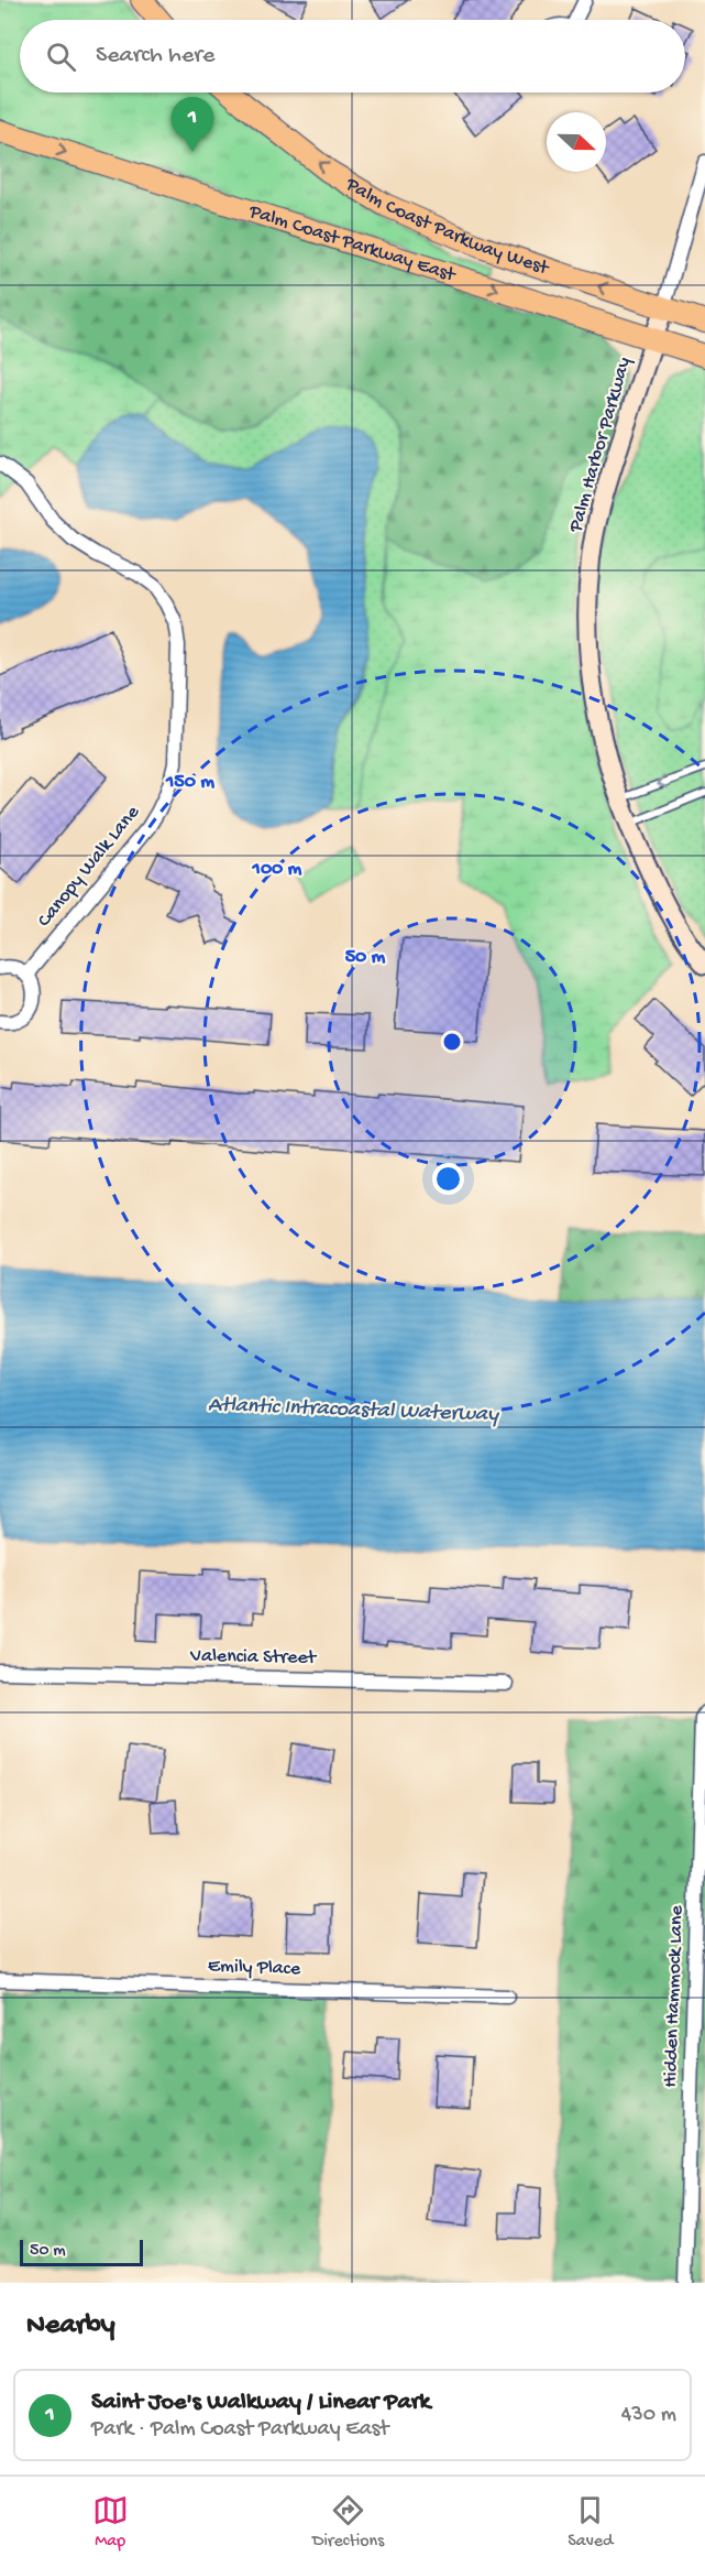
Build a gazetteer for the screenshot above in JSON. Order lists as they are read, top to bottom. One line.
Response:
{"streets":{"main road":["Palm Coast Parkway West","Palm Coast Parkway East"],"street":["Palm Harbor Parkway","Canopy Walk Lane","Valencia Street","Emily Place","Hidden Hammock Lane"]},"crossings":[["Palm Coast Parkway West","Palm Harbor Parkway"],["Palm Coast Parkway East","Palm Harbor Parkway"]],"one_way":["Palm Coast Parkway West","Palm Coast Parkway East"],"water":["Atlantic Intracoastal Waterway"],"scale_bar":"50 m","north":"right","page":{"search":"Search here","pins":"1","scale":"50 m","heading":"Nearby","list":[{"mark":"1","name":"Saint Joe's Walkway / Linear Park","note":"Park · Palm Coast Parkway East","value":"430 m"}],"nav":["Map","Directions","Saved"]},"rings":["150 m","100 m","50 m"]}
